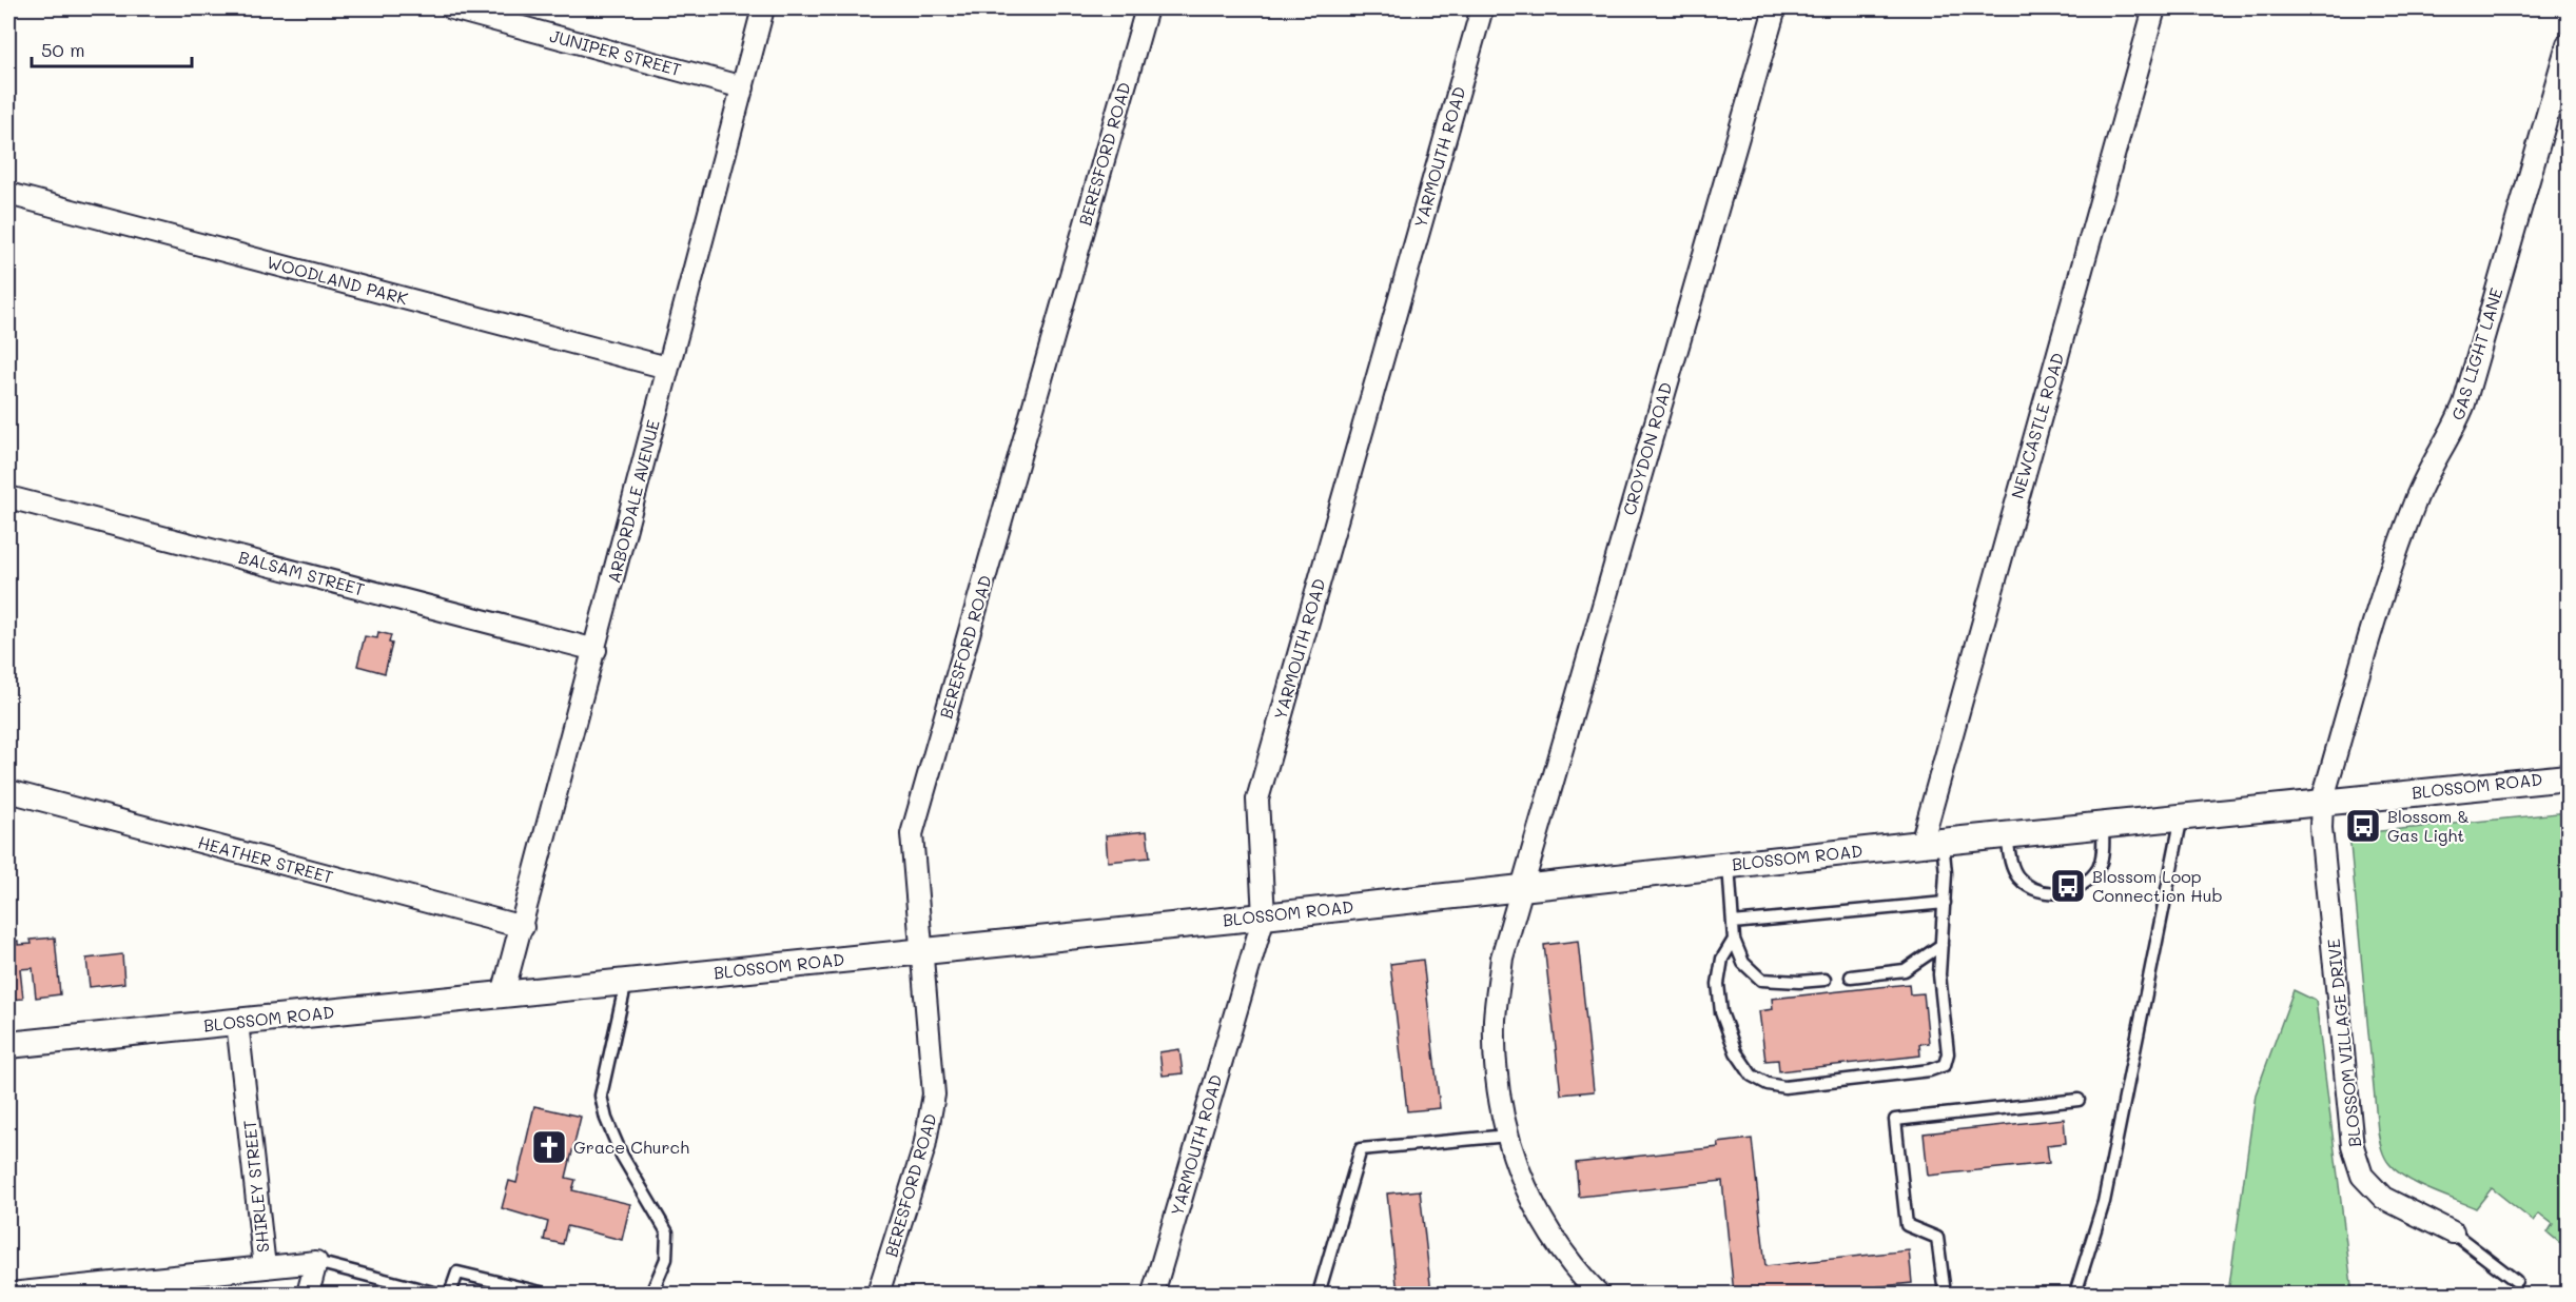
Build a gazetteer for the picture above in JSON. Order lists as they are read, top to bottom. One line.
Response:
{"streets":{"street":["JUNIPER STREET","BERESFORD ROAD","YARMOUTH ROAD","WOODLAND PARK","GAS LIGHT LANE","NEWCASTLE ROAD","CROYDON ROAD","ARBORDALE AVENUE","BALSAM STREET","BLOSSOM ROAD","HEATHER STREET","BLOSSOM VILLAGE DRIVE","SHIRLEY STREET"]},"crossings":[["JUNIPER STREET","ARBORDALE AVENUE"],["BERESFORD ROAD","BLOSSOM ROAD"],["YARMOUTH ROAD","BLOSSOM ROAD"],["WOODLAND PARK","ARBORDALE AVENUE"],["GAS LIGHT LANE","BLOSSOM ROAD"],["GAS LIGHT LANE","BLOSSOM VILLAGE DRIVE"],["NEWCASTLE ROAD","BLOSSOM ROAD"],["CROYDON ROAD","BLOSSOM ROAD"],["ARBORDALE AVENUE","BALSAM STREET"],["ARBORDALE AVENUE","BLOSSOM ROAD"],["ARBORDALE AVENUE","HEATHER STREET"],["BLOSSOM ROAD","BLOSSOM VILLAGE DRIVE"],["BLOSSOM ROAD","SHIRLEY STREET"]],"places":{"bus stop":["Blossom & Gas Light","Blossom Loop Connection Hub"],"church":["Grace Church"]},"scale_bar":"50 m"}
